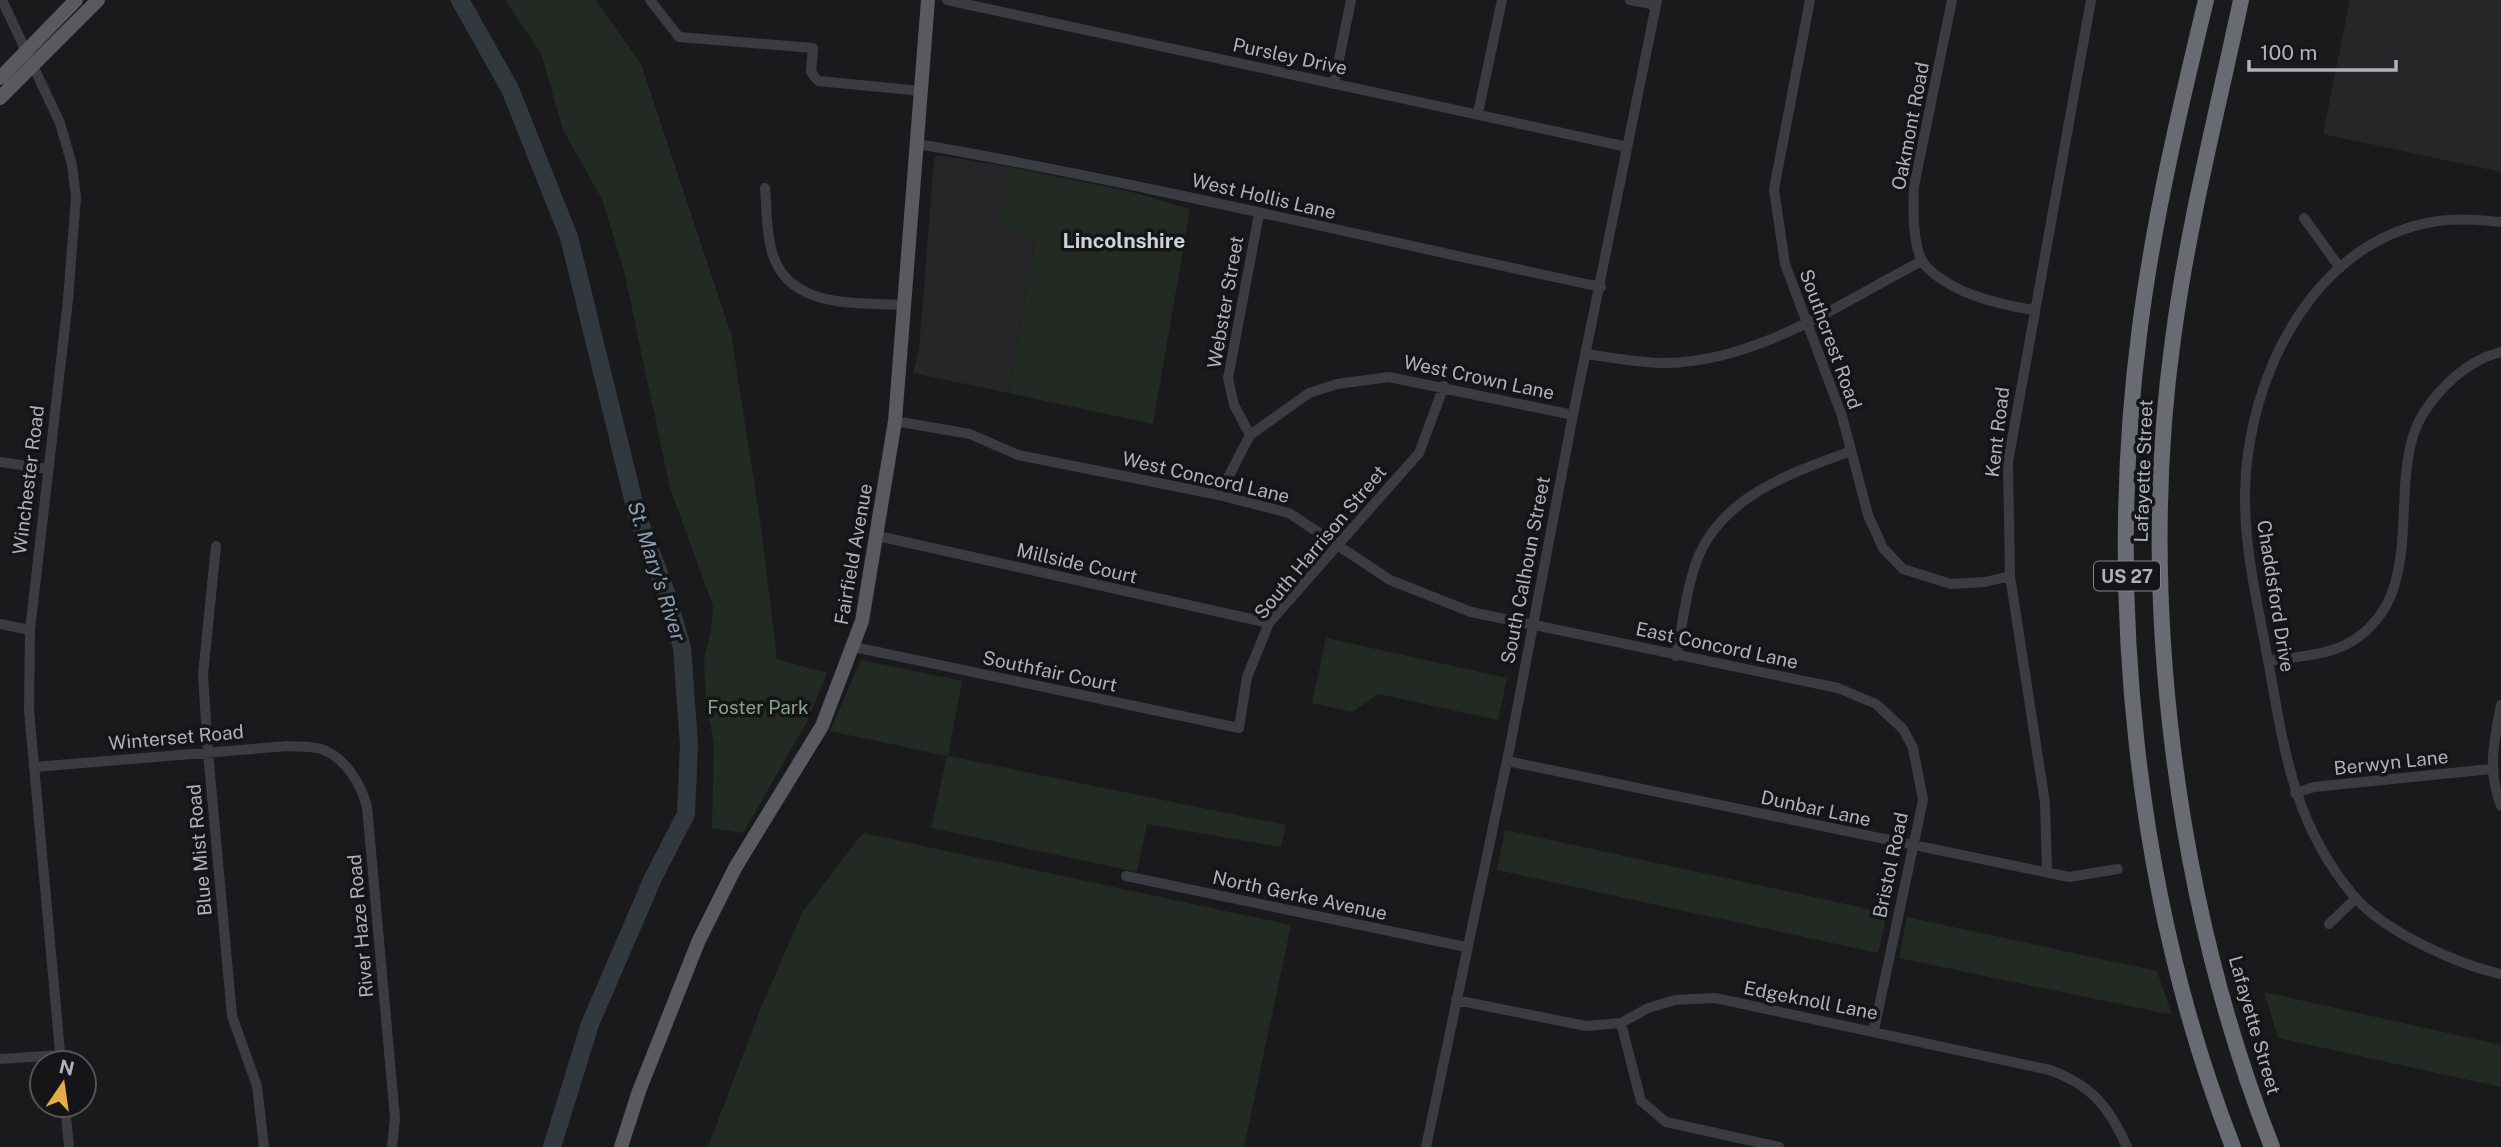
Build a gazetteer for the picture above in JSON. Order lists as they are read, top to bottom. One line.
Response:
{"streets":{"highway":["Lafayette Street","US 27"],"main road":["Fairfield Avenue"],"street":["Pursley Drive","Oakmont Road","West Hollis Lane","Webster Street","Southcrest Road","West Crown Lane","Kent Road","West Concord Lane","Winchester Road","South Harrison Street","Millside Court","South Calhoun Street","Chaddsford Drive","East Concord Lane","Southfair Court","Winterset Road","Berwyn Lane","Dunbar Lane","Blue Mist Road","Bristol Road","North Gerke Avenue","River Haze Road","Edgeknoll Lane"]},"crossings":[["Pursley Drive","South Calhoun Street"],["West Hollis Lane","Webster Street"],["West Hollis Lane","Fairfield Avenue"],["West Hollis Lane","South Calhoun Street"],["Webster Street","West Crown Lane"],["Southcrest Road","Kent Road"],["West Crown Lane","West Concord Lane"],["West Crown Lane","South Harrison Street"],["West Crown Lane","South Calhoun Street"],["Kent Road","Dunbar Lane"],["West Concord Lane","South Harrison Street"],["West Concord Lane","Fairfield Avenue"],["West Concord Lane","South Calhoun Street"],["West Concord Lane","East Concord Lane"],["Winchester Road","Winterset Road"],["South Harrison Street","Millside Court"],["South Harrison Street","Southfair Court"],["Fairfield Avenue","Millside Court"],["Fairfield Avenue","Southfair Court"],["South Calhoun Street","East Concord Lane"],["South Calhoun Street","Dunbar Lane"],["South Calhoun Street","North Gerke Avenue"],["South Calhoun Street","Edgeknoll Lane"],["Chaddsford Drive","Berwyn Lane"],["East Concord Lane","Bristol Road"],["Winterset Road","Blue Mist Road"],["Winterset Road","River Haze Road"],["Dunbar Lane","Bristol Road"],["Bristol Road","Edgeknoll Lane"]],"districts":["Lincolnshire"],"water":["St. Mary's River"],"parks":["Foster Park"],"scale_bar":"100 m","north":"top"}
